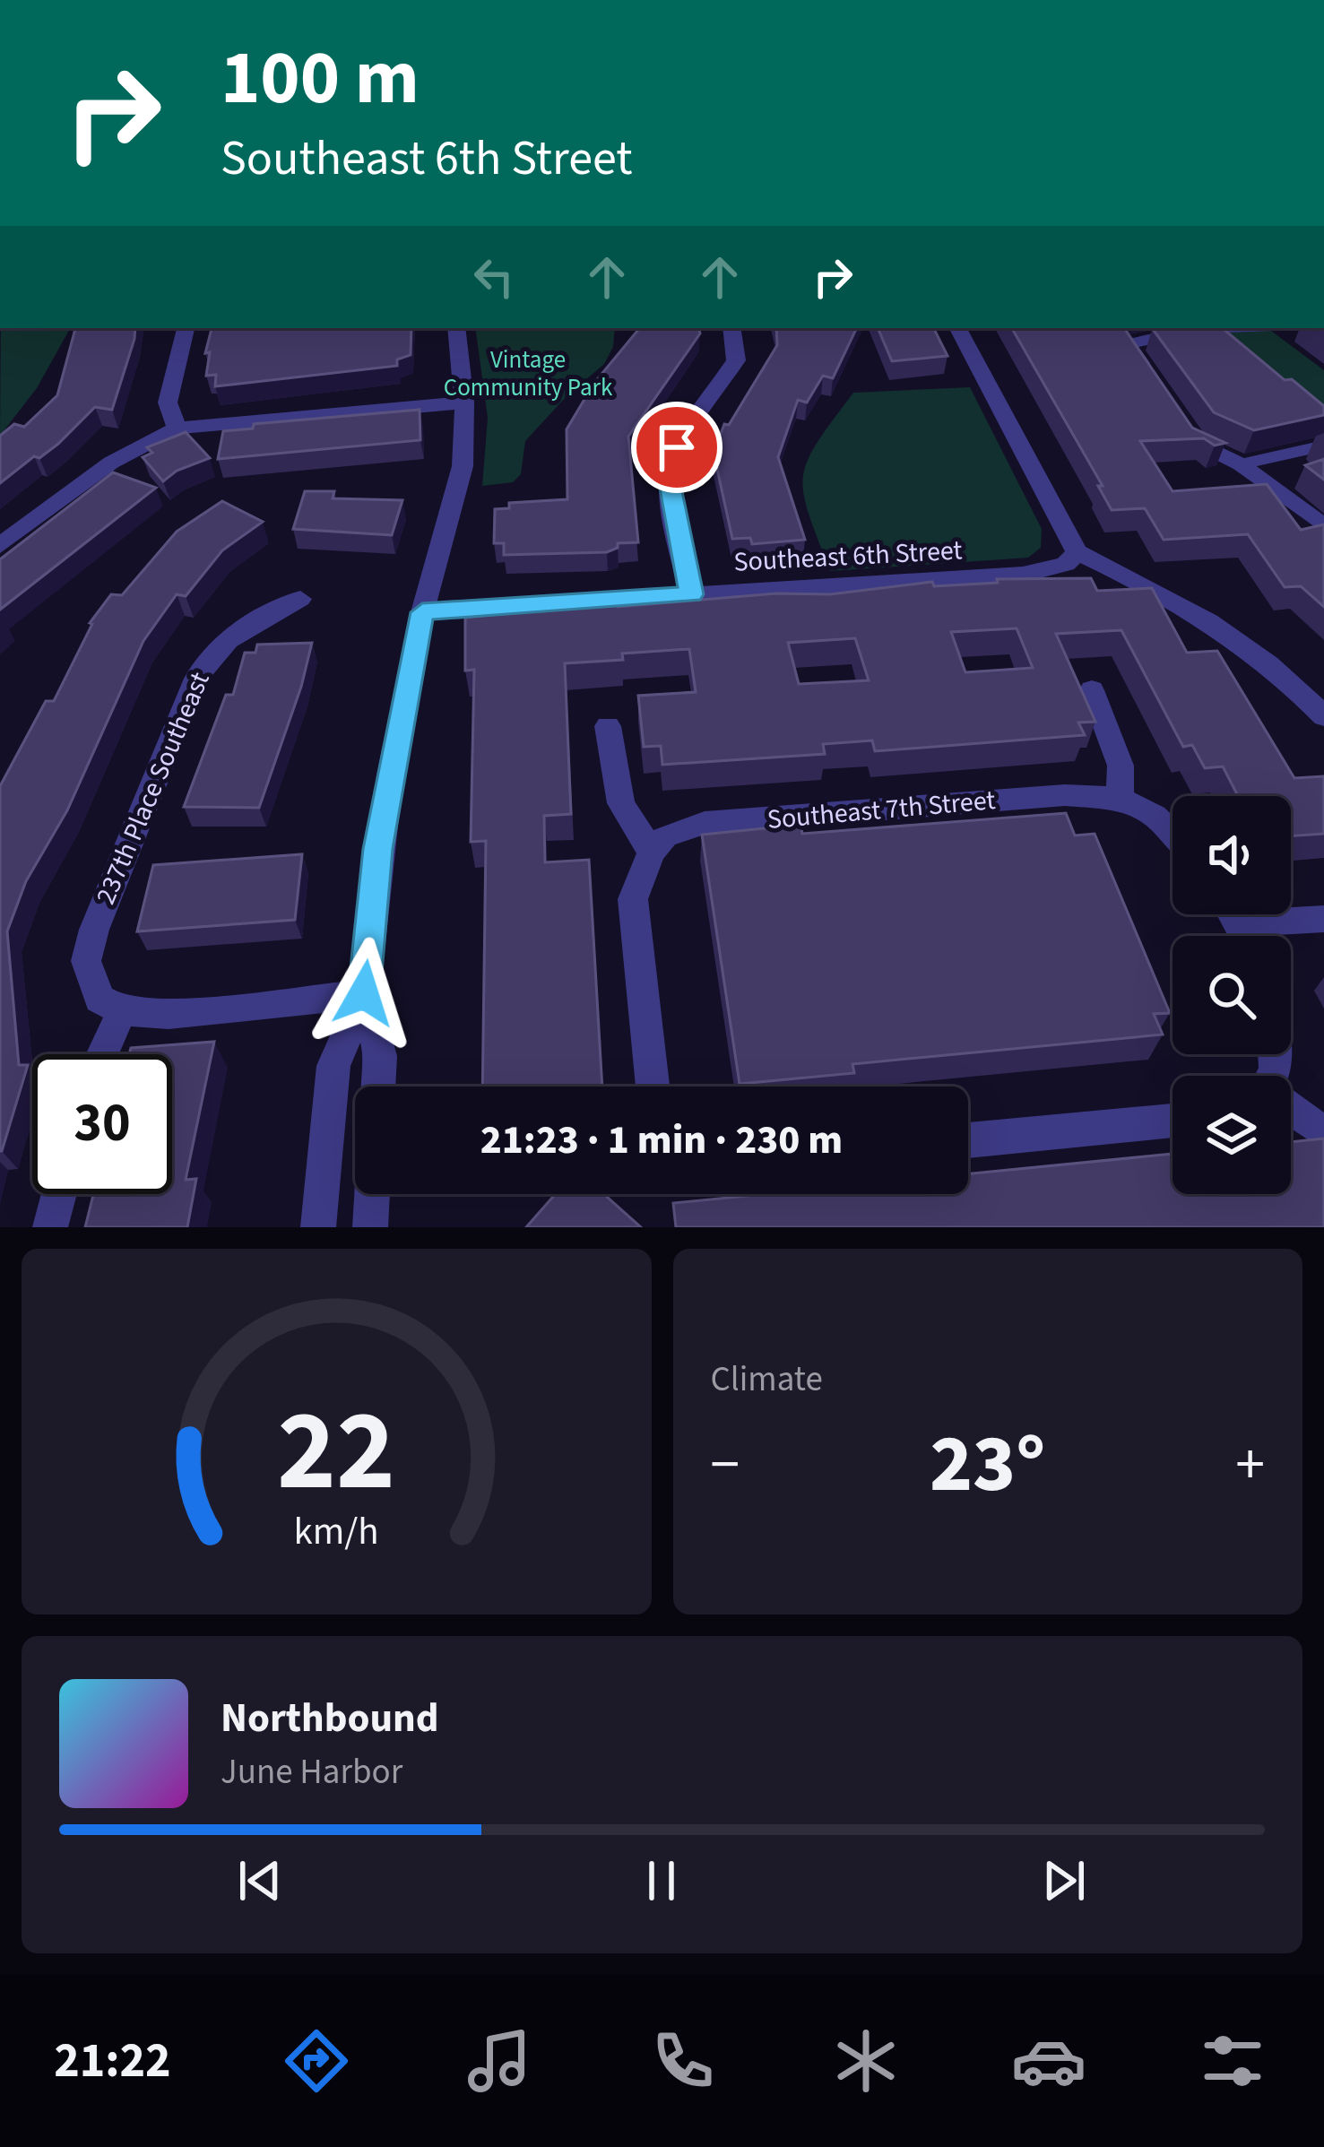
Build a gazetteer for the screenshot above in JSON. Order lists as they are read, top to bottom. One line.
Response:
{"streets":{"street":["Southeast 6th Street","237th Place Southeast","Southeast 7th Street"]},"parks":["Vintage Community Park"],"page":{"turn":["100 m","Southeast 6th Street"],"limit":"30","trip":"21:23 · 1 min · 230 m","tile":"Climate","heat":["−","23°","+"],"song":["Northbound","June Harbor"],"tabs":"21:22","gauge":["22","km/h"]}}
